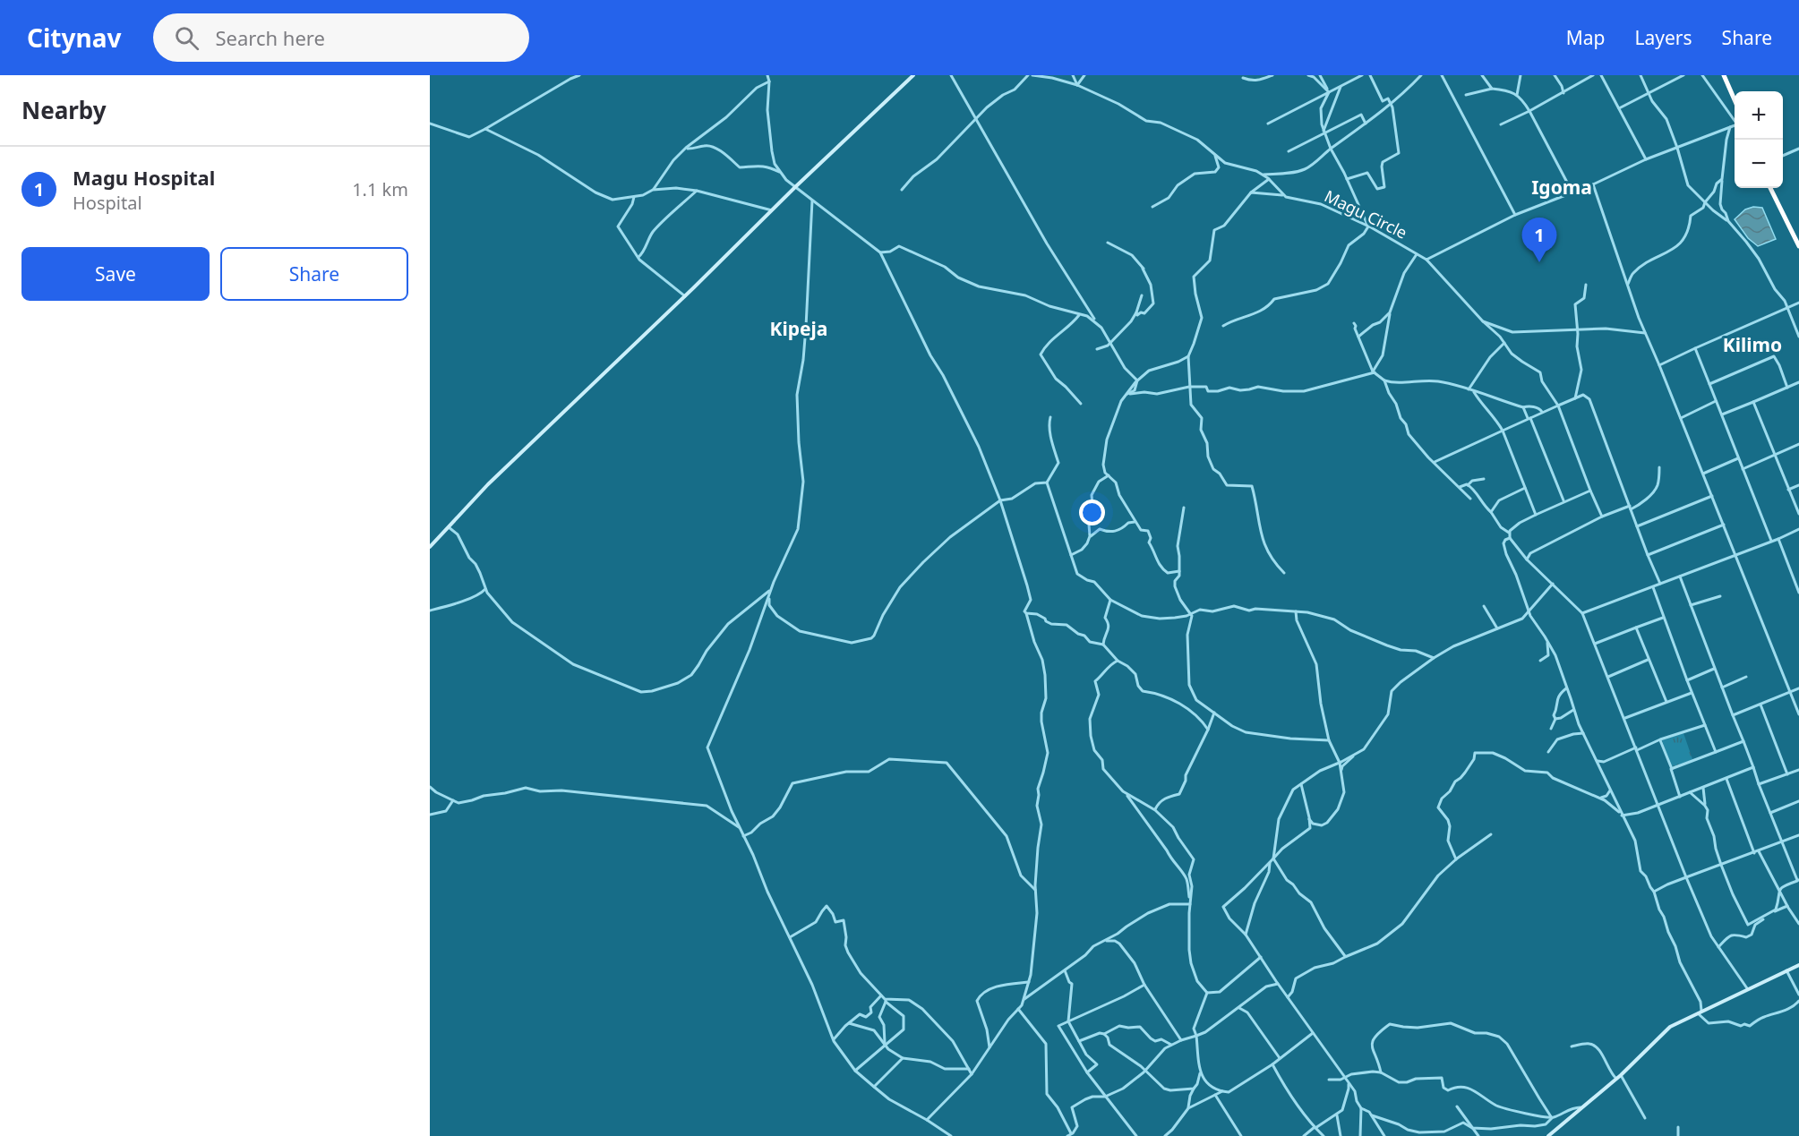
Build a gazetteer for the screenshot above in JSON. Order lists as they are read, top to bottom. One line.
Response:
{"streets":{"street":["Magu Circle"]},"districts":["Igoma","Kipeja","Kilimo"],"page":{"header":"Citynav","search":"Search here","nav":["Map","Layers","Share"],"heading":"Nearby","map_buttons":["+","−"],"list":[{"mark":"1","name":"Magu Hospital","note":"Hospital","value":"1.1 km"}],"pins":"1","buttons":["Save","Share"]}}
